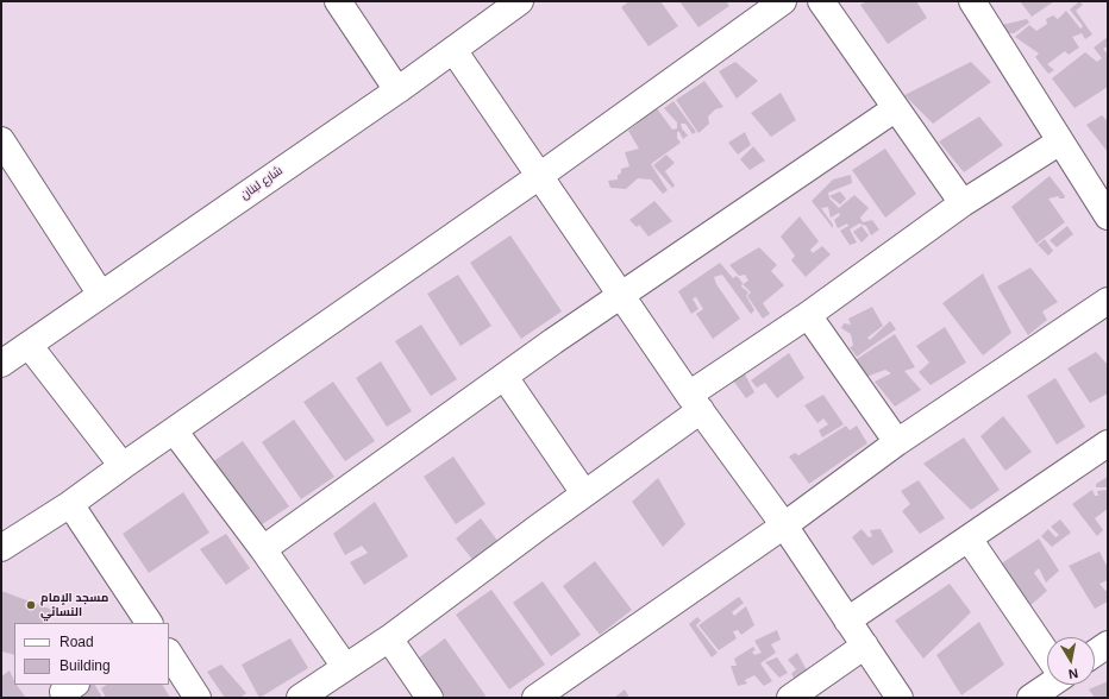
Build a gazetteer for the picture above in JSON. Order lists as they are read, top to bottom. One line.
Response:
{"streets":{"street":["شارع لبنان"]},"places":["مسجد الإمام النسائي"],"legend":["Road","Building"],"north":"bottom"}
